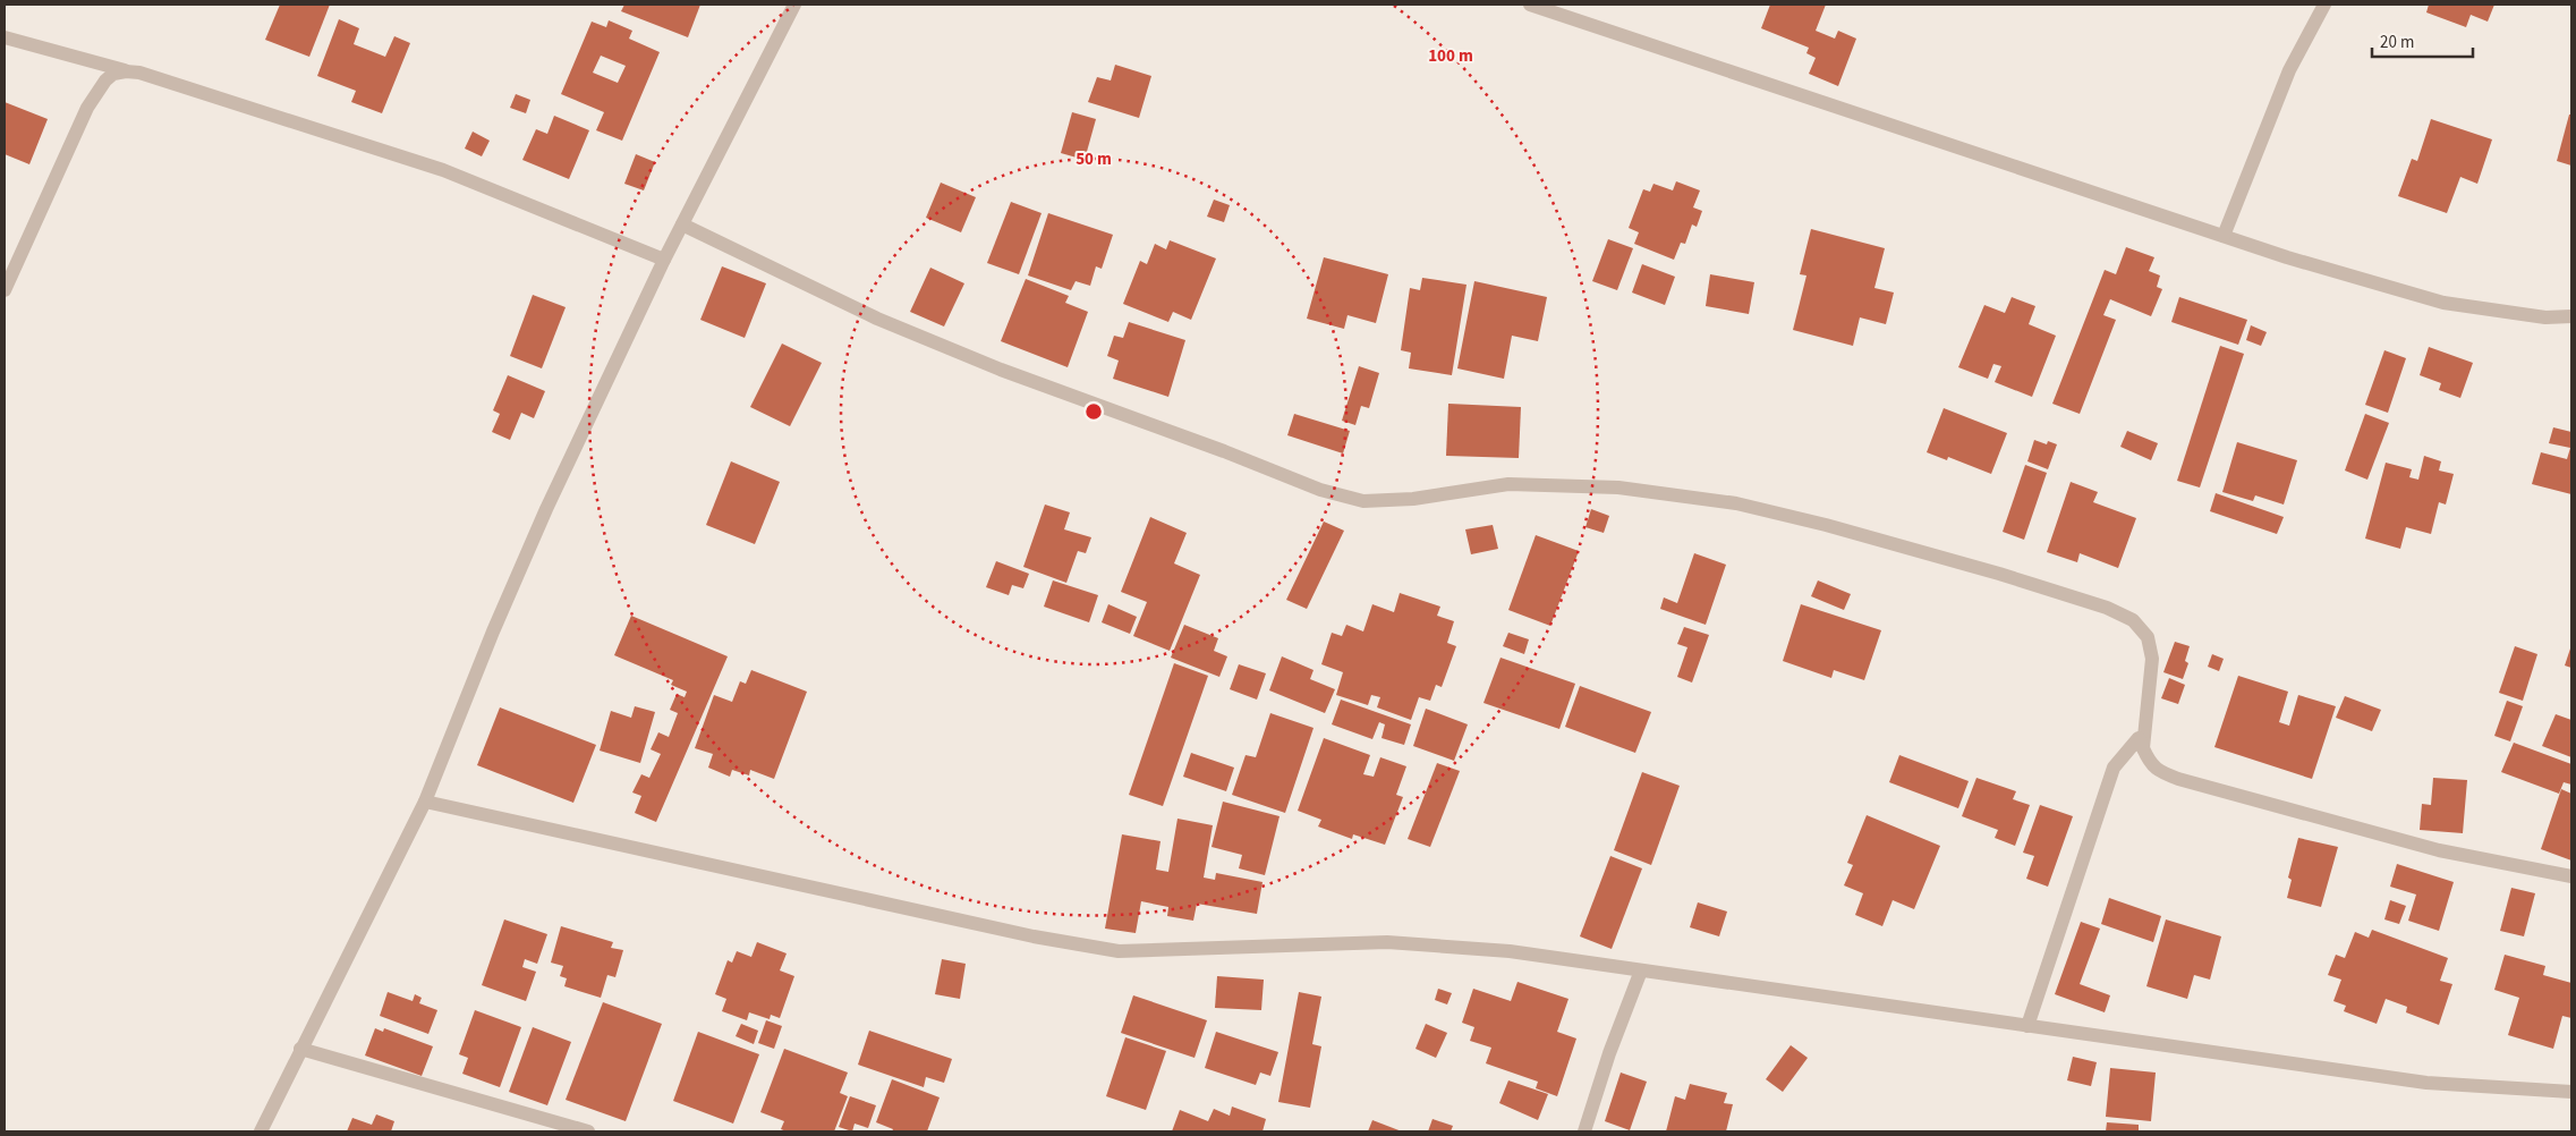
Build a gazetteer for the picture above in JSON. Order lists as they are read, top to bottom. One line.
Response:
{"scale_bar":"20 m","rings":["100 m","50 m"]}
